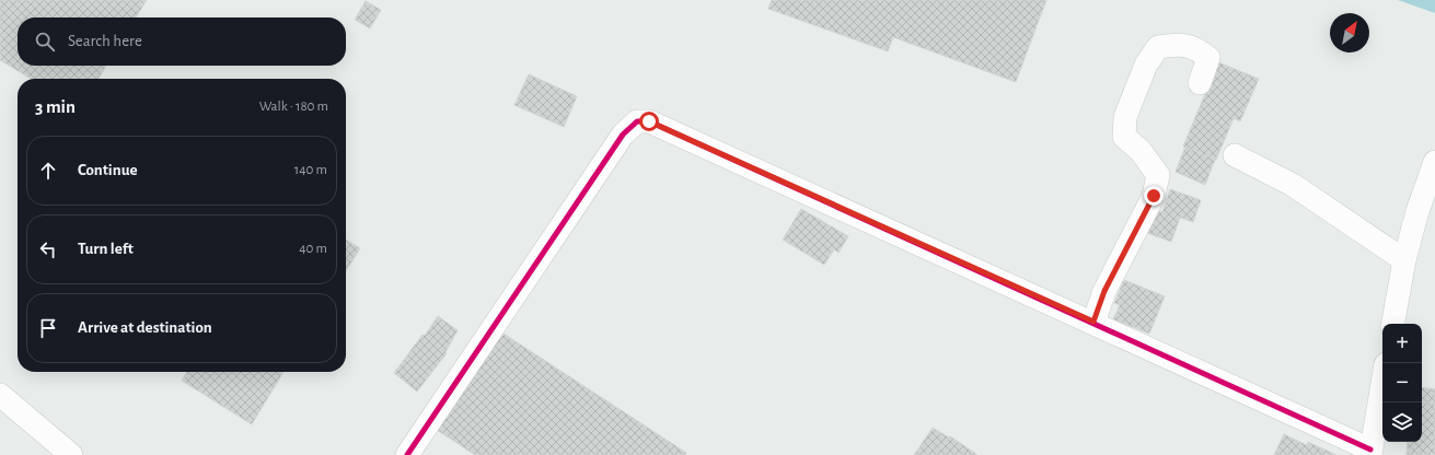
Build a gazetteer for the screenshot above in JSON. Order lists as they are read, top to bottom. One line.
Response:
{"north":"top right","page":{"search":"Search here","heading":["3 min","Walk · 180 m"],"list":[["Continue","140 m"],["Turn left","40 m"],"Arrive at destination"],"map_buttons":["+","−"]}}
